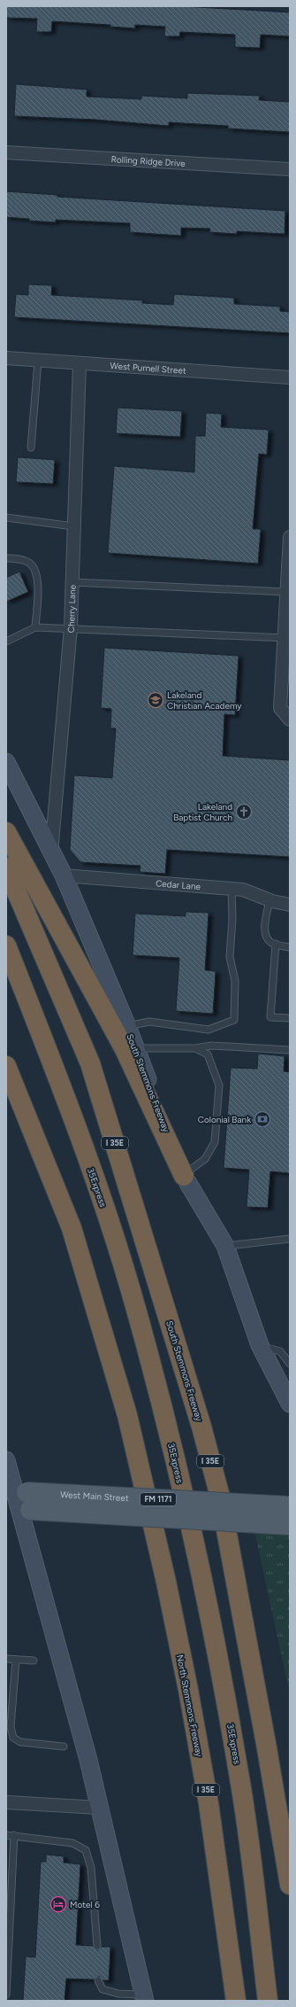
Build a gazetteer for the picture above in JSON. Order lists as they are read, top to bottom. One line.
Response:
{"streets":{"highway":["South Stemmons Freeway","I 35E","35Express","North Stemmons Freeway"],"main road":["West Main Street","FM 1171"],"street":["Rolling Ridge Drive","West Purnell Street","Cherry Lane","Cedar Lane"]},"crossings":[["West Purnell Street","Cherry Lane"],["Cherry Lane","South Stemmons Freeway"],["Cedar Lane","South Stemmons Freeway"],["South Stemmons Freeway","I 35E"]],"places":{"school or university":["Lakeland Christian Academy"],"church":["Lakeland Baptist Church"],"bank":["Colonial Bank"],"hotel":["Motel 6"]}}
